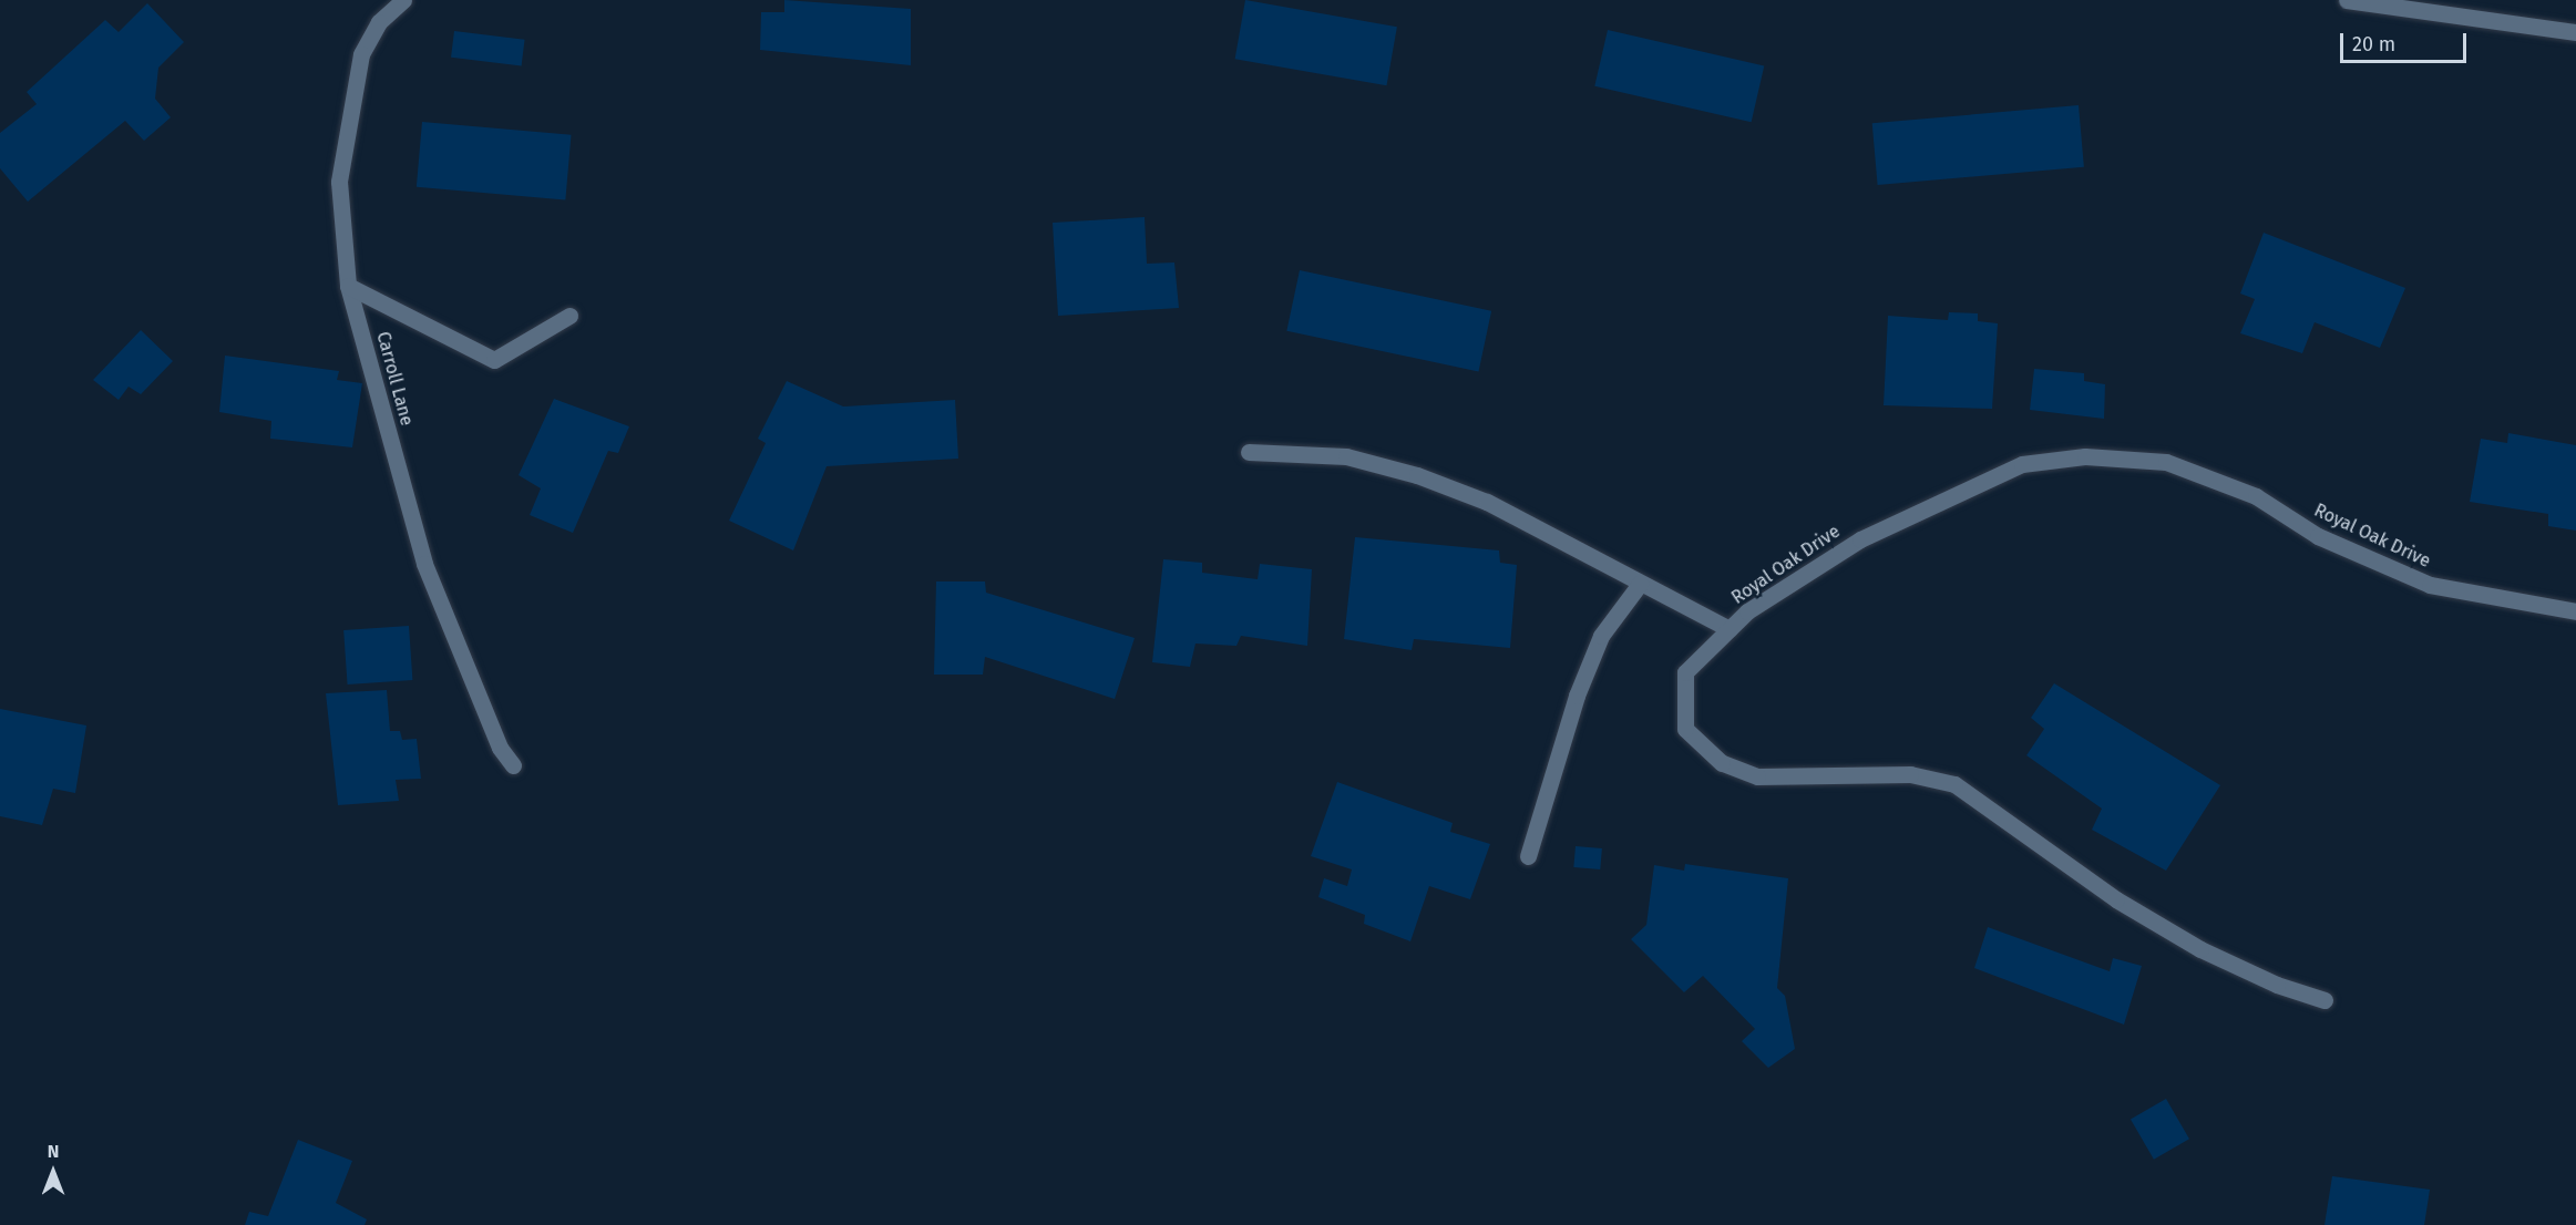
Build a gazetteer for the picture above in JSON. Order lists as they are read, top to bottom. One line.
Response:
{"streets":{"street":["Carroll Lane","Royal Oak Drive"]},"scale_bar":"20 m","north":"top"}
